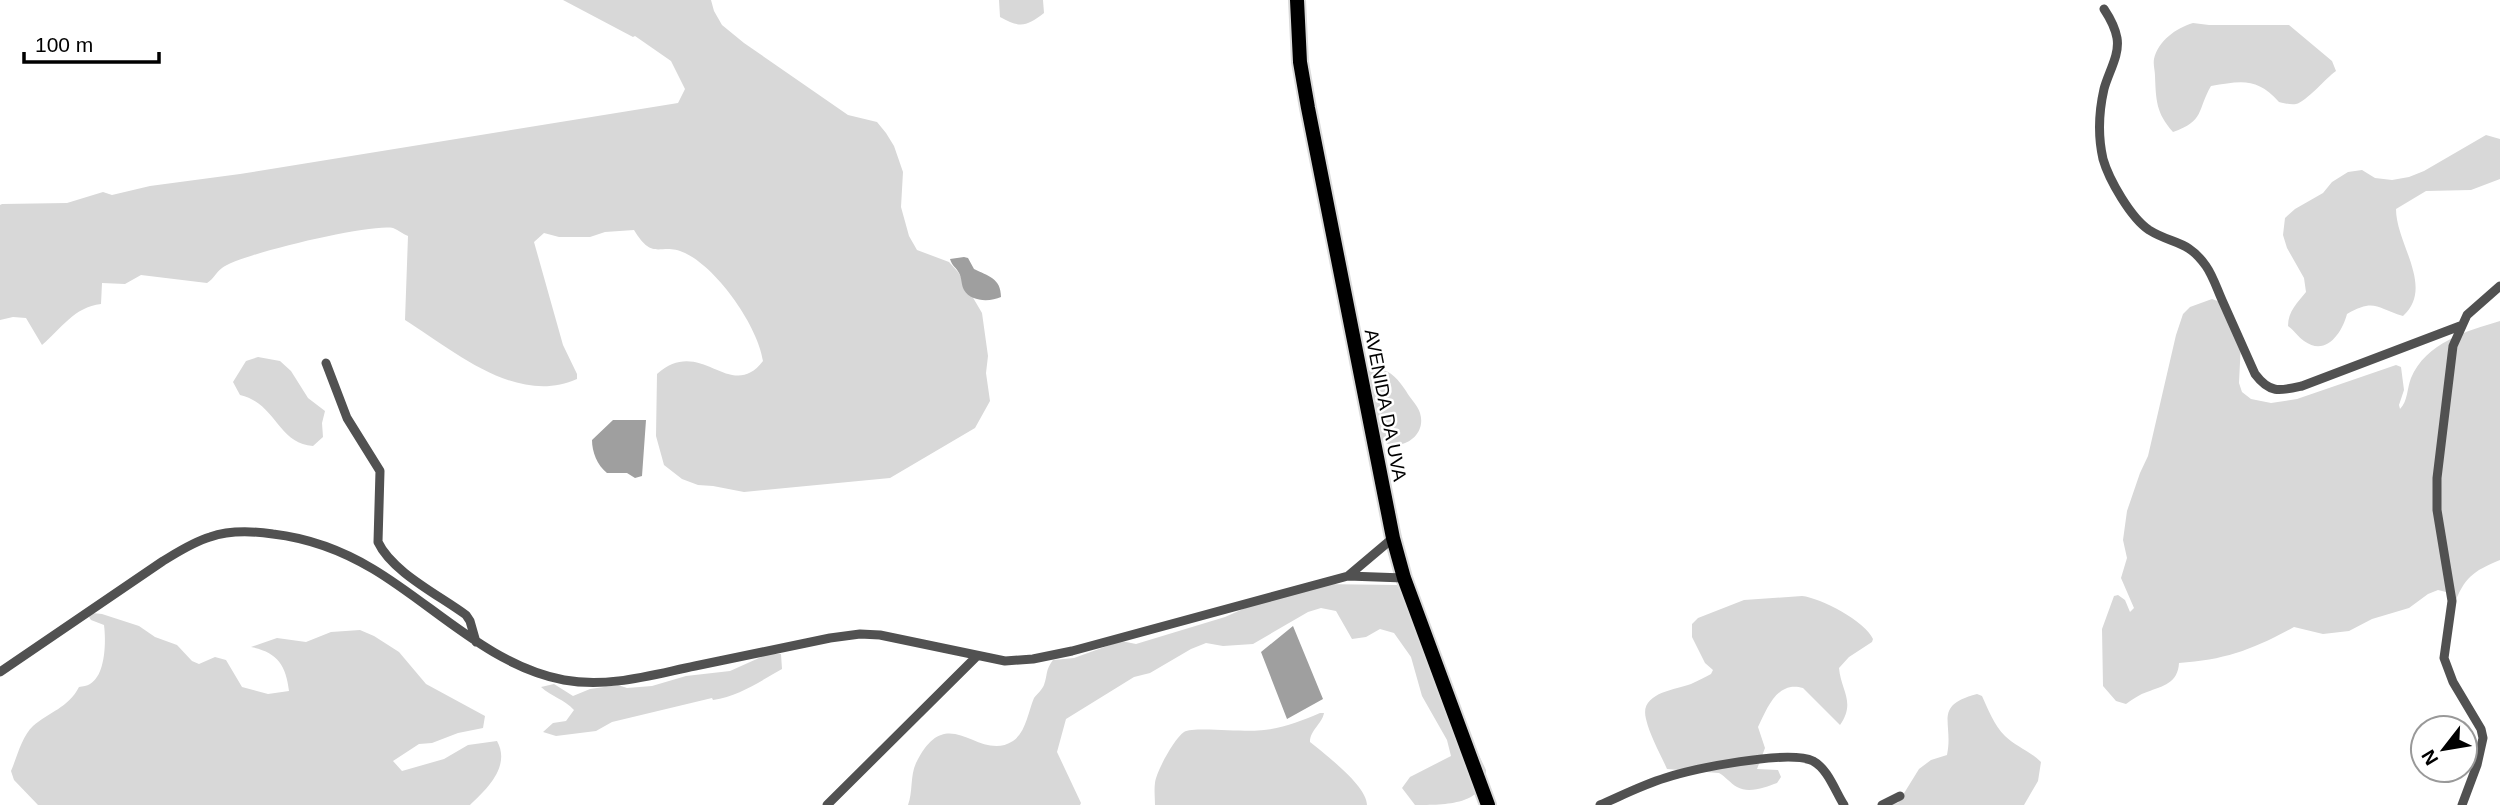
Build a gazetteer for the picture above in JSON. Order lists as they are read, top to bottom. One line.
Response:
{"streets":{"main road":["AVENIDA DA UVA"]},"scale_bar":"100 m","north":"bottom left"}
